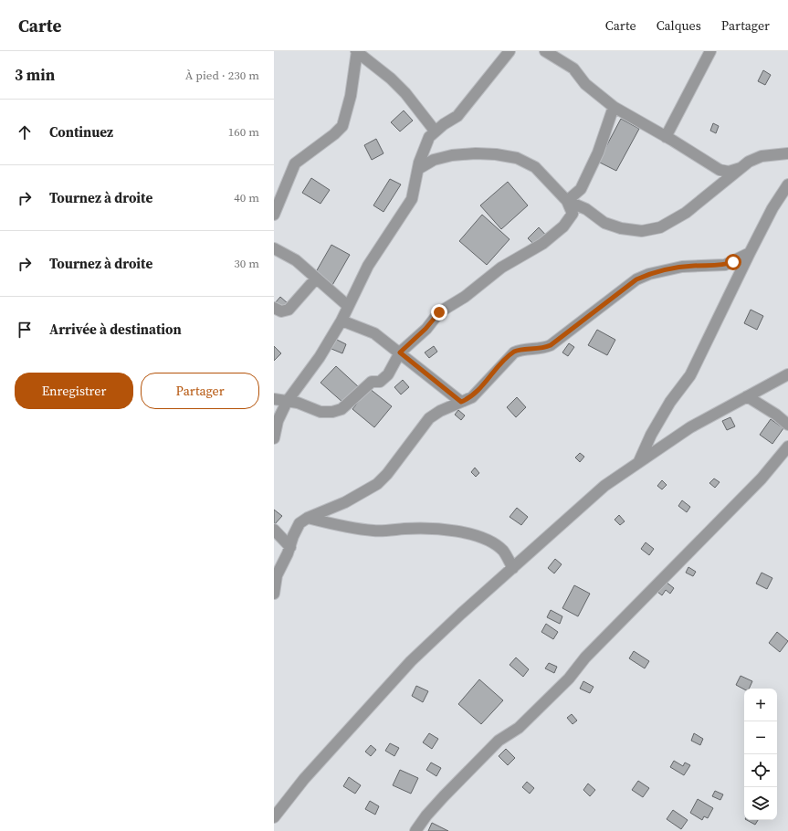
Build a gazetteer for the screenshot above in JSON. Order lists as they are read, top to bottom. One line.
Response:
{"page":{"header":"Carte","nav":["Carte","Calques","Partager"],"heading":["3 min","À pied · 230 m"],"list":[["Continuez","160 m"],["Tournez à droite","40 m"],["Tournez à droite","30 m"],"Arrivée à destination"],"buttons":["Enregistrer","Partager"],"map_buttons":["+","−"]}}
